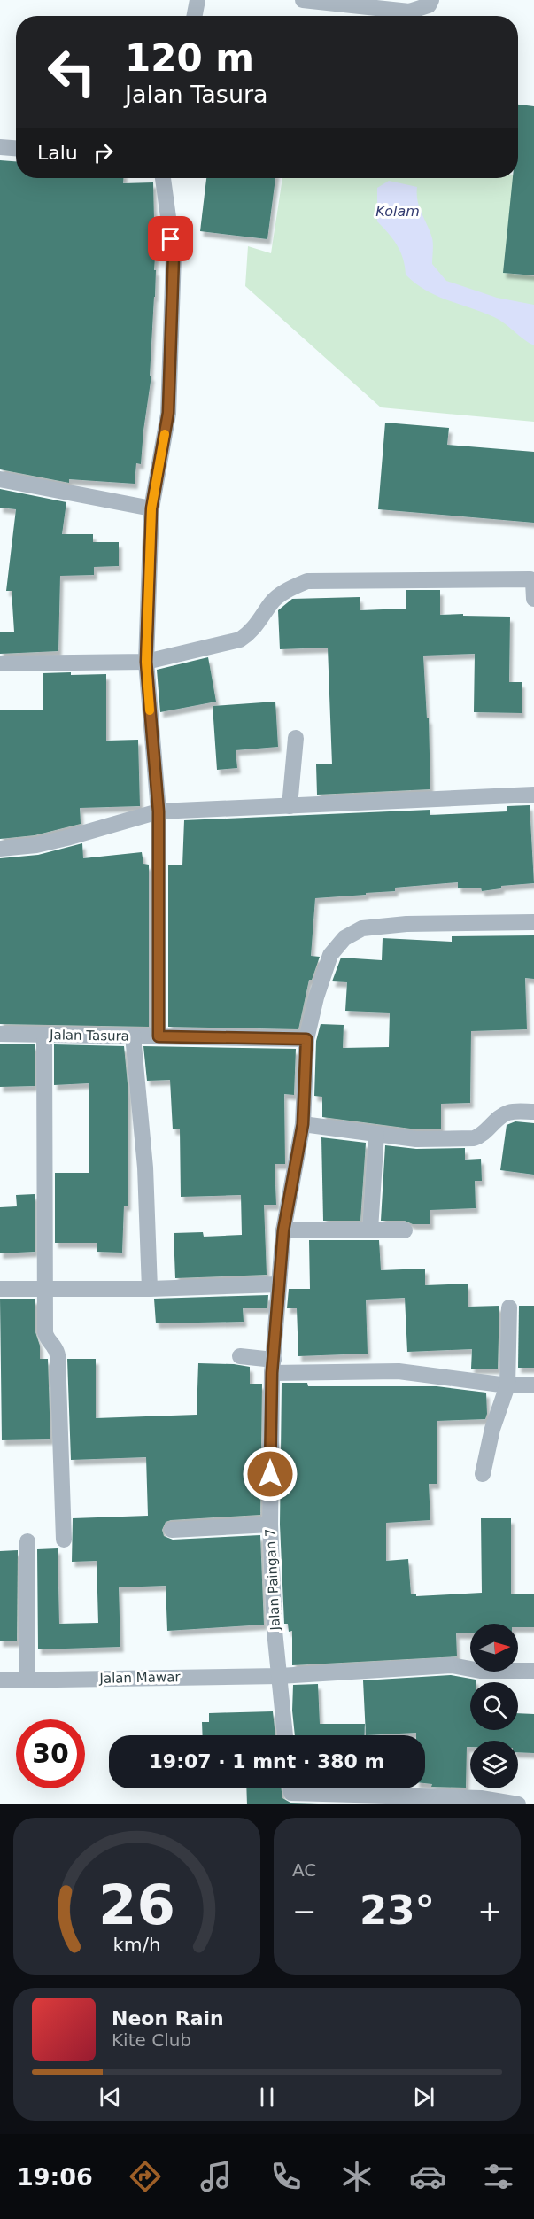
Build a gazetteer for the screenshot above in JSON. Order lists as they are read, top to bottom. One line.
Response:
{"streets":{"street":["Jalan Tasura","Jalan Paingan 7","Jalan Mawar"]},"crossings":[["Jalan Tasura","Jalan Paingan 7"],["Jalan Paingan 7","Jalan Mawar"]],"water":["Kolam"],"north":"right","page":{"turn":["120 m","Jalan Tasura"],"then":"Lalu","limit":"30","trip":"19:07 · 1 mnt · 380 m","tile":"AC","heat":["−","23°","+"],"song":["Neon Rain","Kite Club"],"tabs":"19:06","gauge":["26","km/h"]}}
